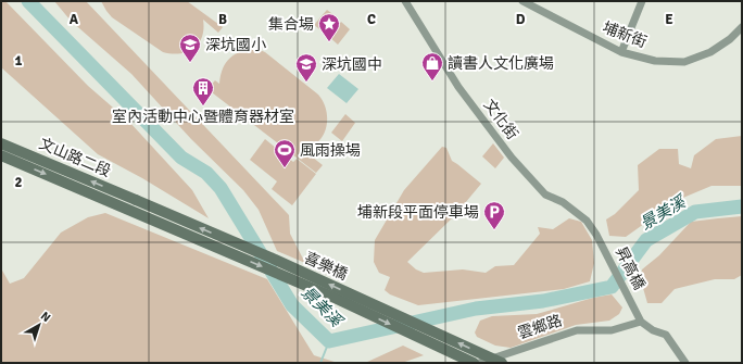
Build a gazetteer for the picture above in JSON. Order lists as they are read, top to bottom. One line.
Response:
{"streets":{"main road":["文山路二段","喜樂橋"],"street":["埔新街","文化街","昇高橋","雲鄉路"]},"crossings":[["文化街","昇高橋"],["文山路二段","喜樂橋"],["昇高橋","雲鄉路"]],"water":["景美溪"],"places":{"place":["集合場"],"school or university":["深坑國小","深坑國中"],"shop":["讀書人文化廣場"],"building":["室內活動中心暨體育器材室"],"sports":["風雨操場"],"parking":["埔新段平面停車場"]},"north":"top right","grid":{"columns":["A","B","C","D","E"],"rows":["1","2"]}}
